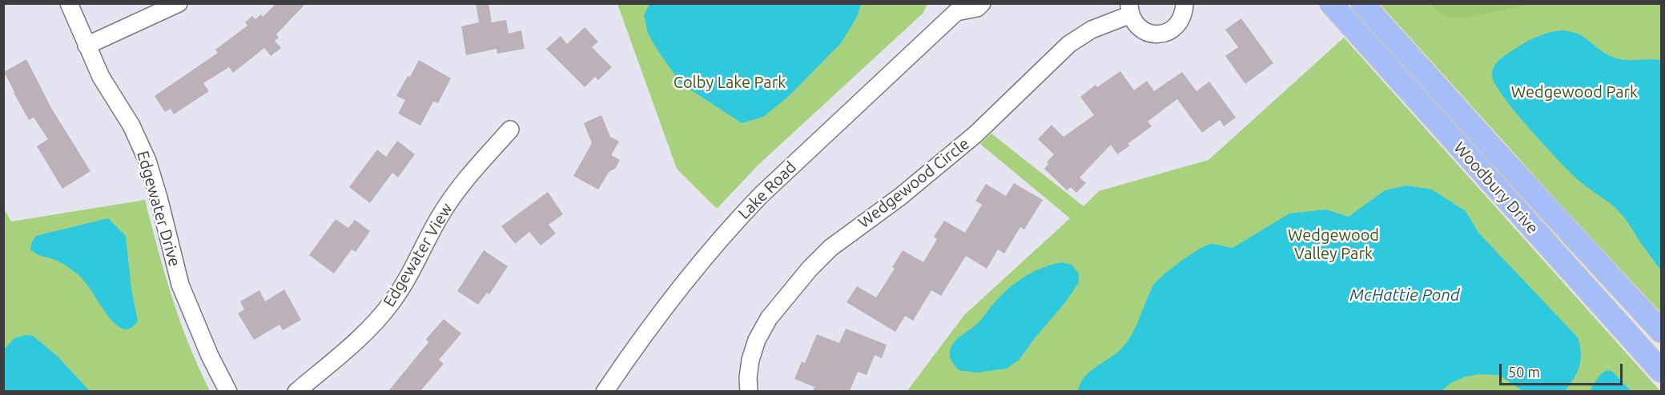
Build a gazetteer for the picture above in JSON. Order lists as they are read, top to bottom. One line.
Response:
{"streets":{"main road":["Woodbury Drive"],"street":["Wedgewood Circle","Lake Road","Edgewater Drive","Edgewater View"]},"water":["McHattie Pond"],"parks":["Colby Lake Park","Wedgewood Park","Wedgewood Valley Park"],"scale_bar":"50 m"}
